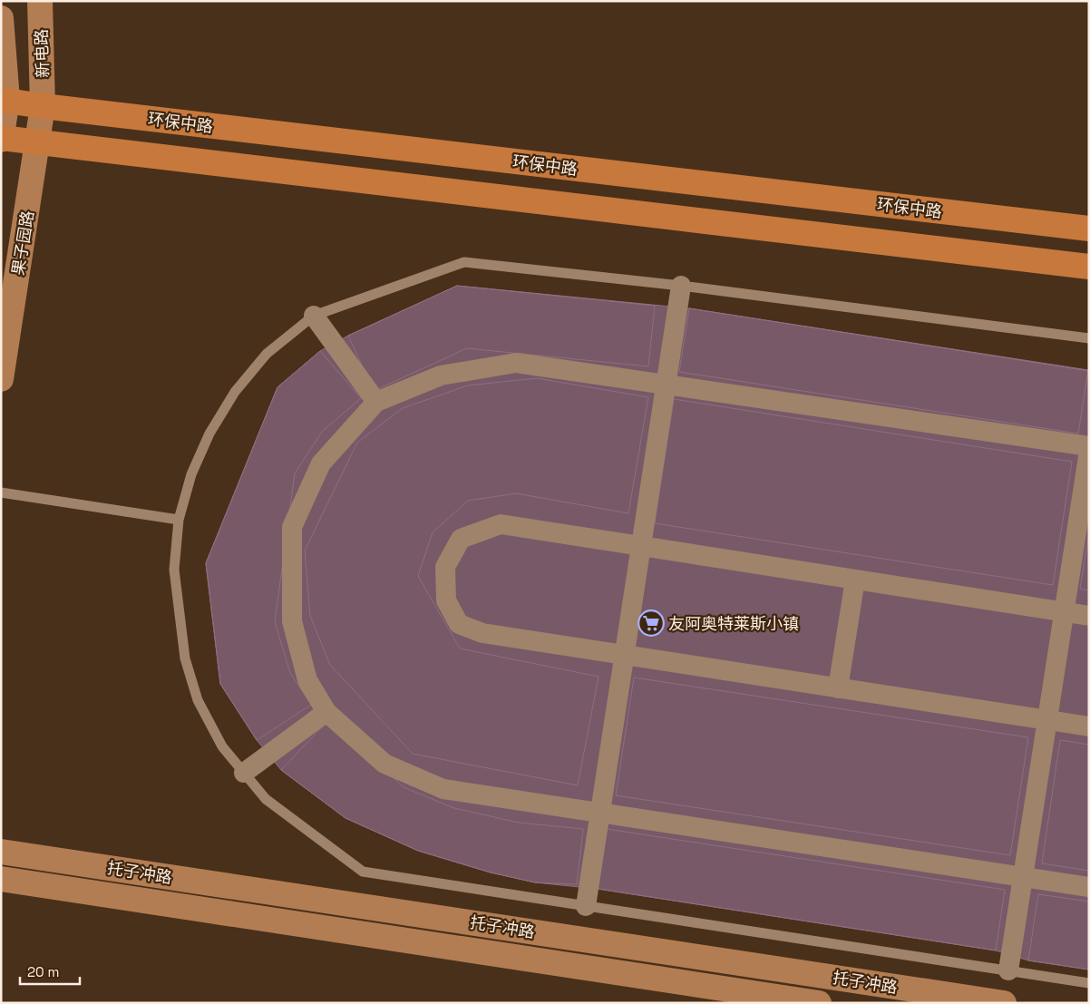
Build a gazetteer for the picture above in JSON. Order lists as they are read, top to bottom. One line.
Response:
{"streets":{"main road":["环保中路"],"street":["新电路","果子园路","托子冲路"]},"crossings":[["新电路","环保中路"],["新电路","果子园路"],["环保中路","果子园路"]],"places":{"supermarket":["友阿奥特莱斯小镇"]},"scale_bar":"20 m"}
